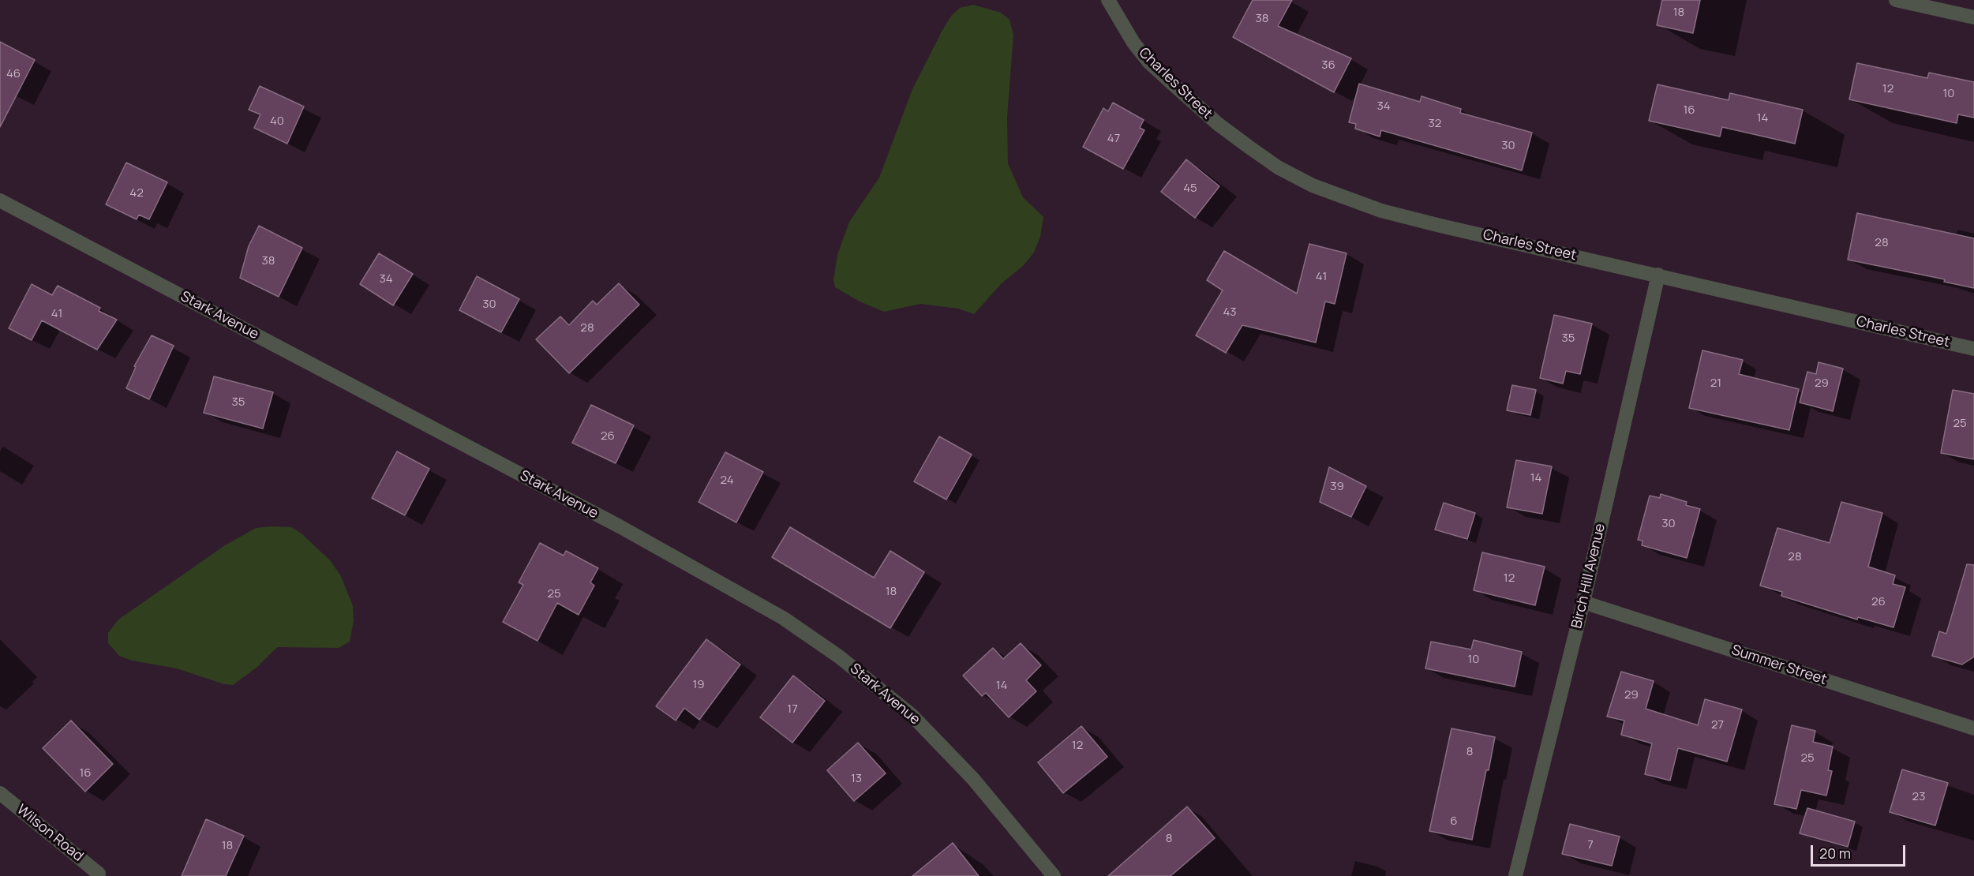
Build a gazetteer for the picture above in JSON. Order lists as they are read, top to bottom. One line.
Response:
{"streets":{"street":["Charles Street","Stark Avenue","Birch Hill Avenue","Summer Street","Wilson Road"]},"crossings":[["Charles Street","Birch Hill Avenue"],["Birch Hill Avenue","Summer Street"]],"house_numbers":["18","38","36","46","12","10","34","16","14","40","32","47","30","45","42","28","38","41","34","30","43","41","28","35","21","29","35","25","26","14","24","39","30","28","12","18","25","26","10","19","14","29","17","27","12","8","25","16","13","23","6","8","7","18"],"scale_bar":"20 m"}
